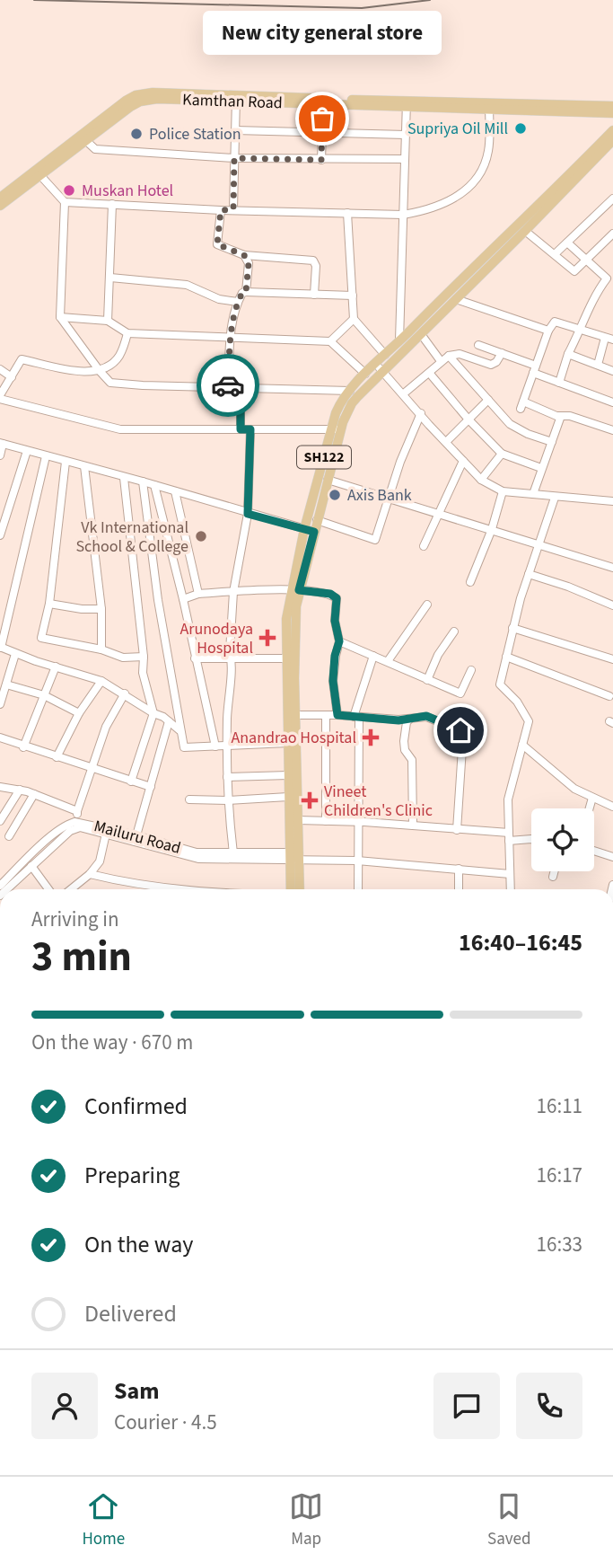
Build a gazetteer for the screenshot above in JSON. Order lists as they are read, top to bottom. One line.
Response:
{"streets":{"main road":["Kamthan Road","SH122"],"street":["Mailuru Road"]},"crossings":[["SH122","Mailuru Road"]],"places":{"other":["New city general store","Supriya Oil Mill","Police Station","Muskan Hotel","Axis Bank","Vk International School & College"],"health":["Arunodaya Hospital","Anandrao Hospital","Vineet Children's Clinic"]},"page":{"bubble":"New city general store","heading":["3 min","Arriving in","16:40–16:45"],"panel":["Sam","Courier · 4.5"],"bar":"On the way · 670 m","list":[["Confirmed","16:11"],["Preparing","16:17"],["On the way","16:33"],"Delivered"],"tabs":["Home","Map","Saved"]}}
